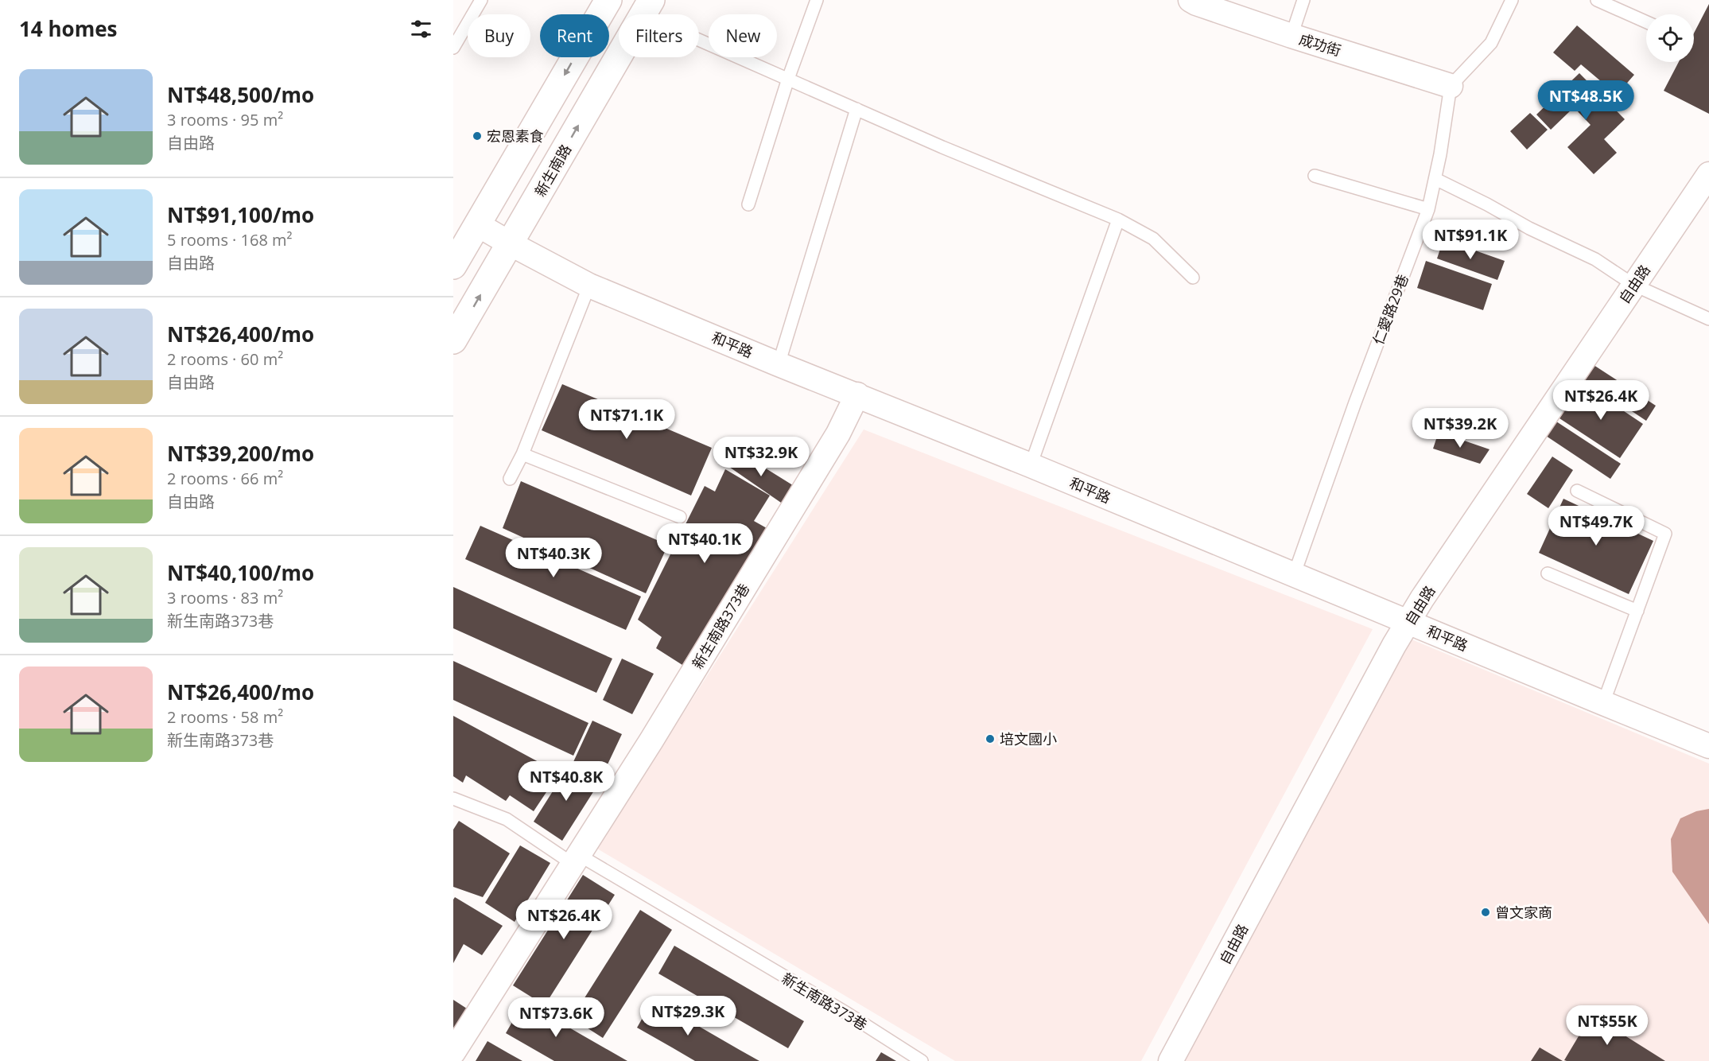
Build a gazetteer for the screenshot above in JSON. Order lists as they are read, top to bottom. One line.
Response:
{"streets":{"main road":["新生南路"],"street":["成功街","自由路","和平路","新生南路373巷"],"lane":["仁愛路29巷"]},"crossings":[["成功街","仁愛路29巷"],["新生南路","和平路"],["自由路","和平路"],["仁愛路29巷","和平路"],["和平路","新生南路373巷"]],"places":["宏恩素食","培文國小","曾文家商"],"page":{"heading":"14 homes","chip":["Buy","Rent","Filters","New"],"list":[{"name":"NT$48,500/mo","note":"3 rooms · 95 m² · 自由路"},{"name":"NT$91,100/mo","note":"5 rooms · 168 m² · 自由路"},{"name":"NT$26,400/mo","note":"2 rooms · 60 m² · 自由路"},{"name":"NT$39,200/mo","note":"2 rooms · 66 m² · 自由路"},{"name":"NT$40,100/mo","note":"3 rooms · 83 m² · 新生南路373巷"},{"name":"NT$26,400/mo","note":"2 rooms · 58 m² · 新生南路373巷"}],"price":["NT$48.5K","NT$91.1K","NT$26.4K","NT$71.1K","NT$39.2K","NT$32.9K","NT$49.7K","NT$40.1K","NT$40.3K","NT$40.8K","NT$26.4K","NT$29.3K","NT$73.6K","NT$55K"]}}
